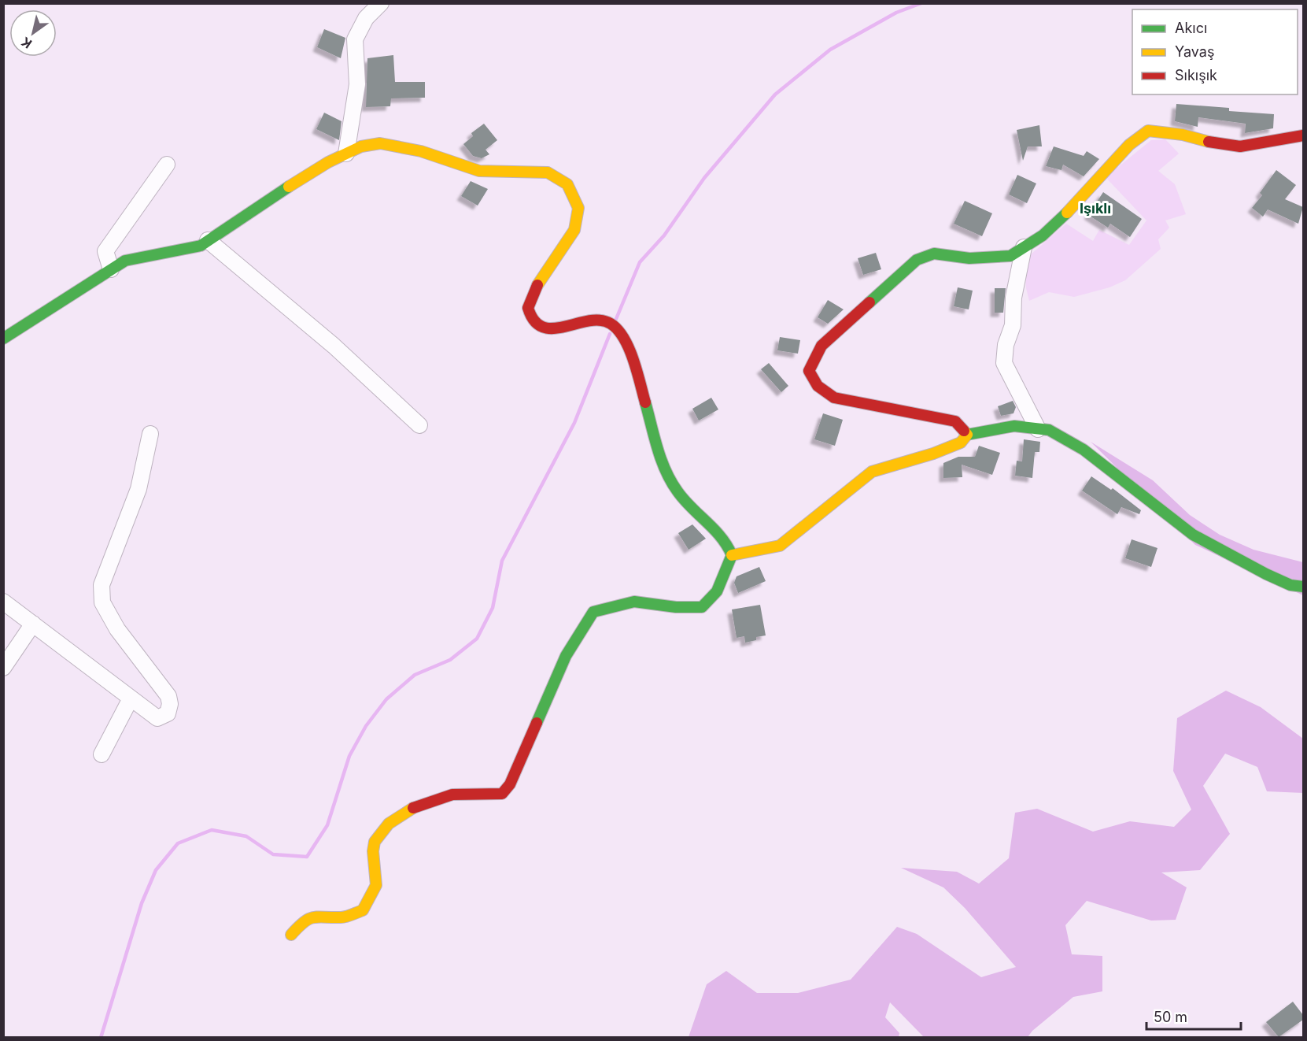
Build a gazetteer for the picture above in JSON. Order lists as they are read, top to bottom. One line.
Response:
{"districts":["Işıklı"],"legend":["Akıcı","Yavaş","Sıkışık"],"scale_bar":"50 m","north":"bottom left"}
